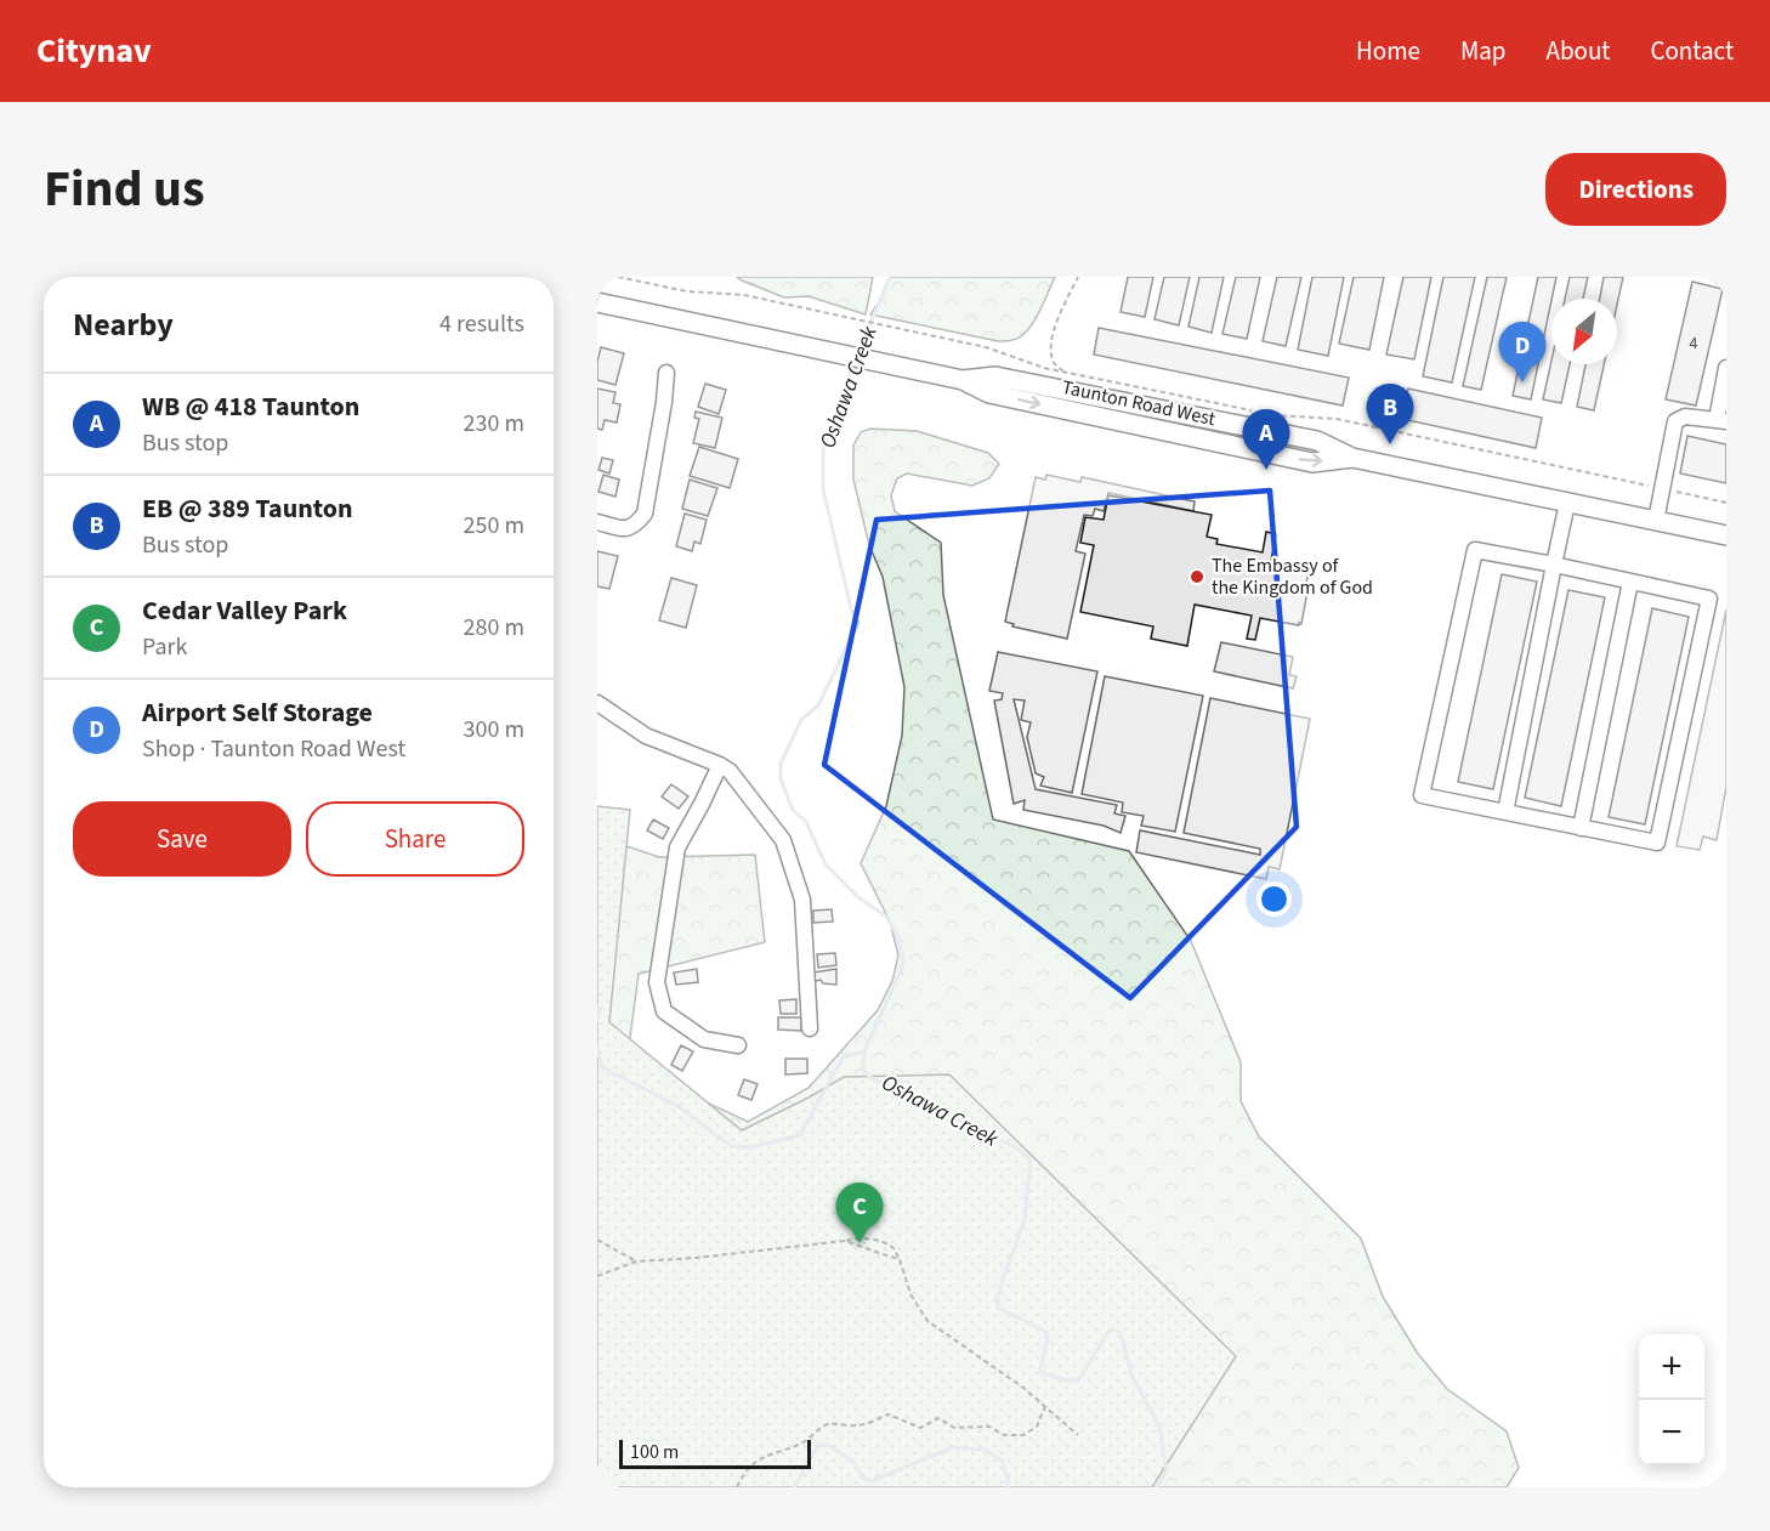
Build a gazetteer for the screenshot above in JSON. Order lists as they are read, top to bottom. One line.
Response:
{"streets":{"main road":["Taunton Road West"]},"water":["Oshawa Creek"],"places":["The Embassy of the Kingdom of God"],"house_numbers":["4"],"scale_bar":"100 m","north":"bottom left","page":{"header":"Citynav","nav":["Home","Map","About","Contact"],"title":"Find us","buttons":["Directions",["Save","Share"]],"heading":["Nearby","4 results"],"pins":["D","B","A","C"],"list":[{"mark":"A","name":"WB @ 418 Taunton","note":"Bus stop","value":"230 m"},{"mark":"B","name":"EB @ 389 Taunton","note":"Bus stop","value":"250 m"},{"mark":"C","name":"Cedar Valley Park","note":"Park","value":"280 m"},{"mark":"D","name":"Airport Self Storage","note":"Shop · Taunton Road West","value":"300 m"}],"map_buttons":["+","−"],"scale":"100 m"}}
